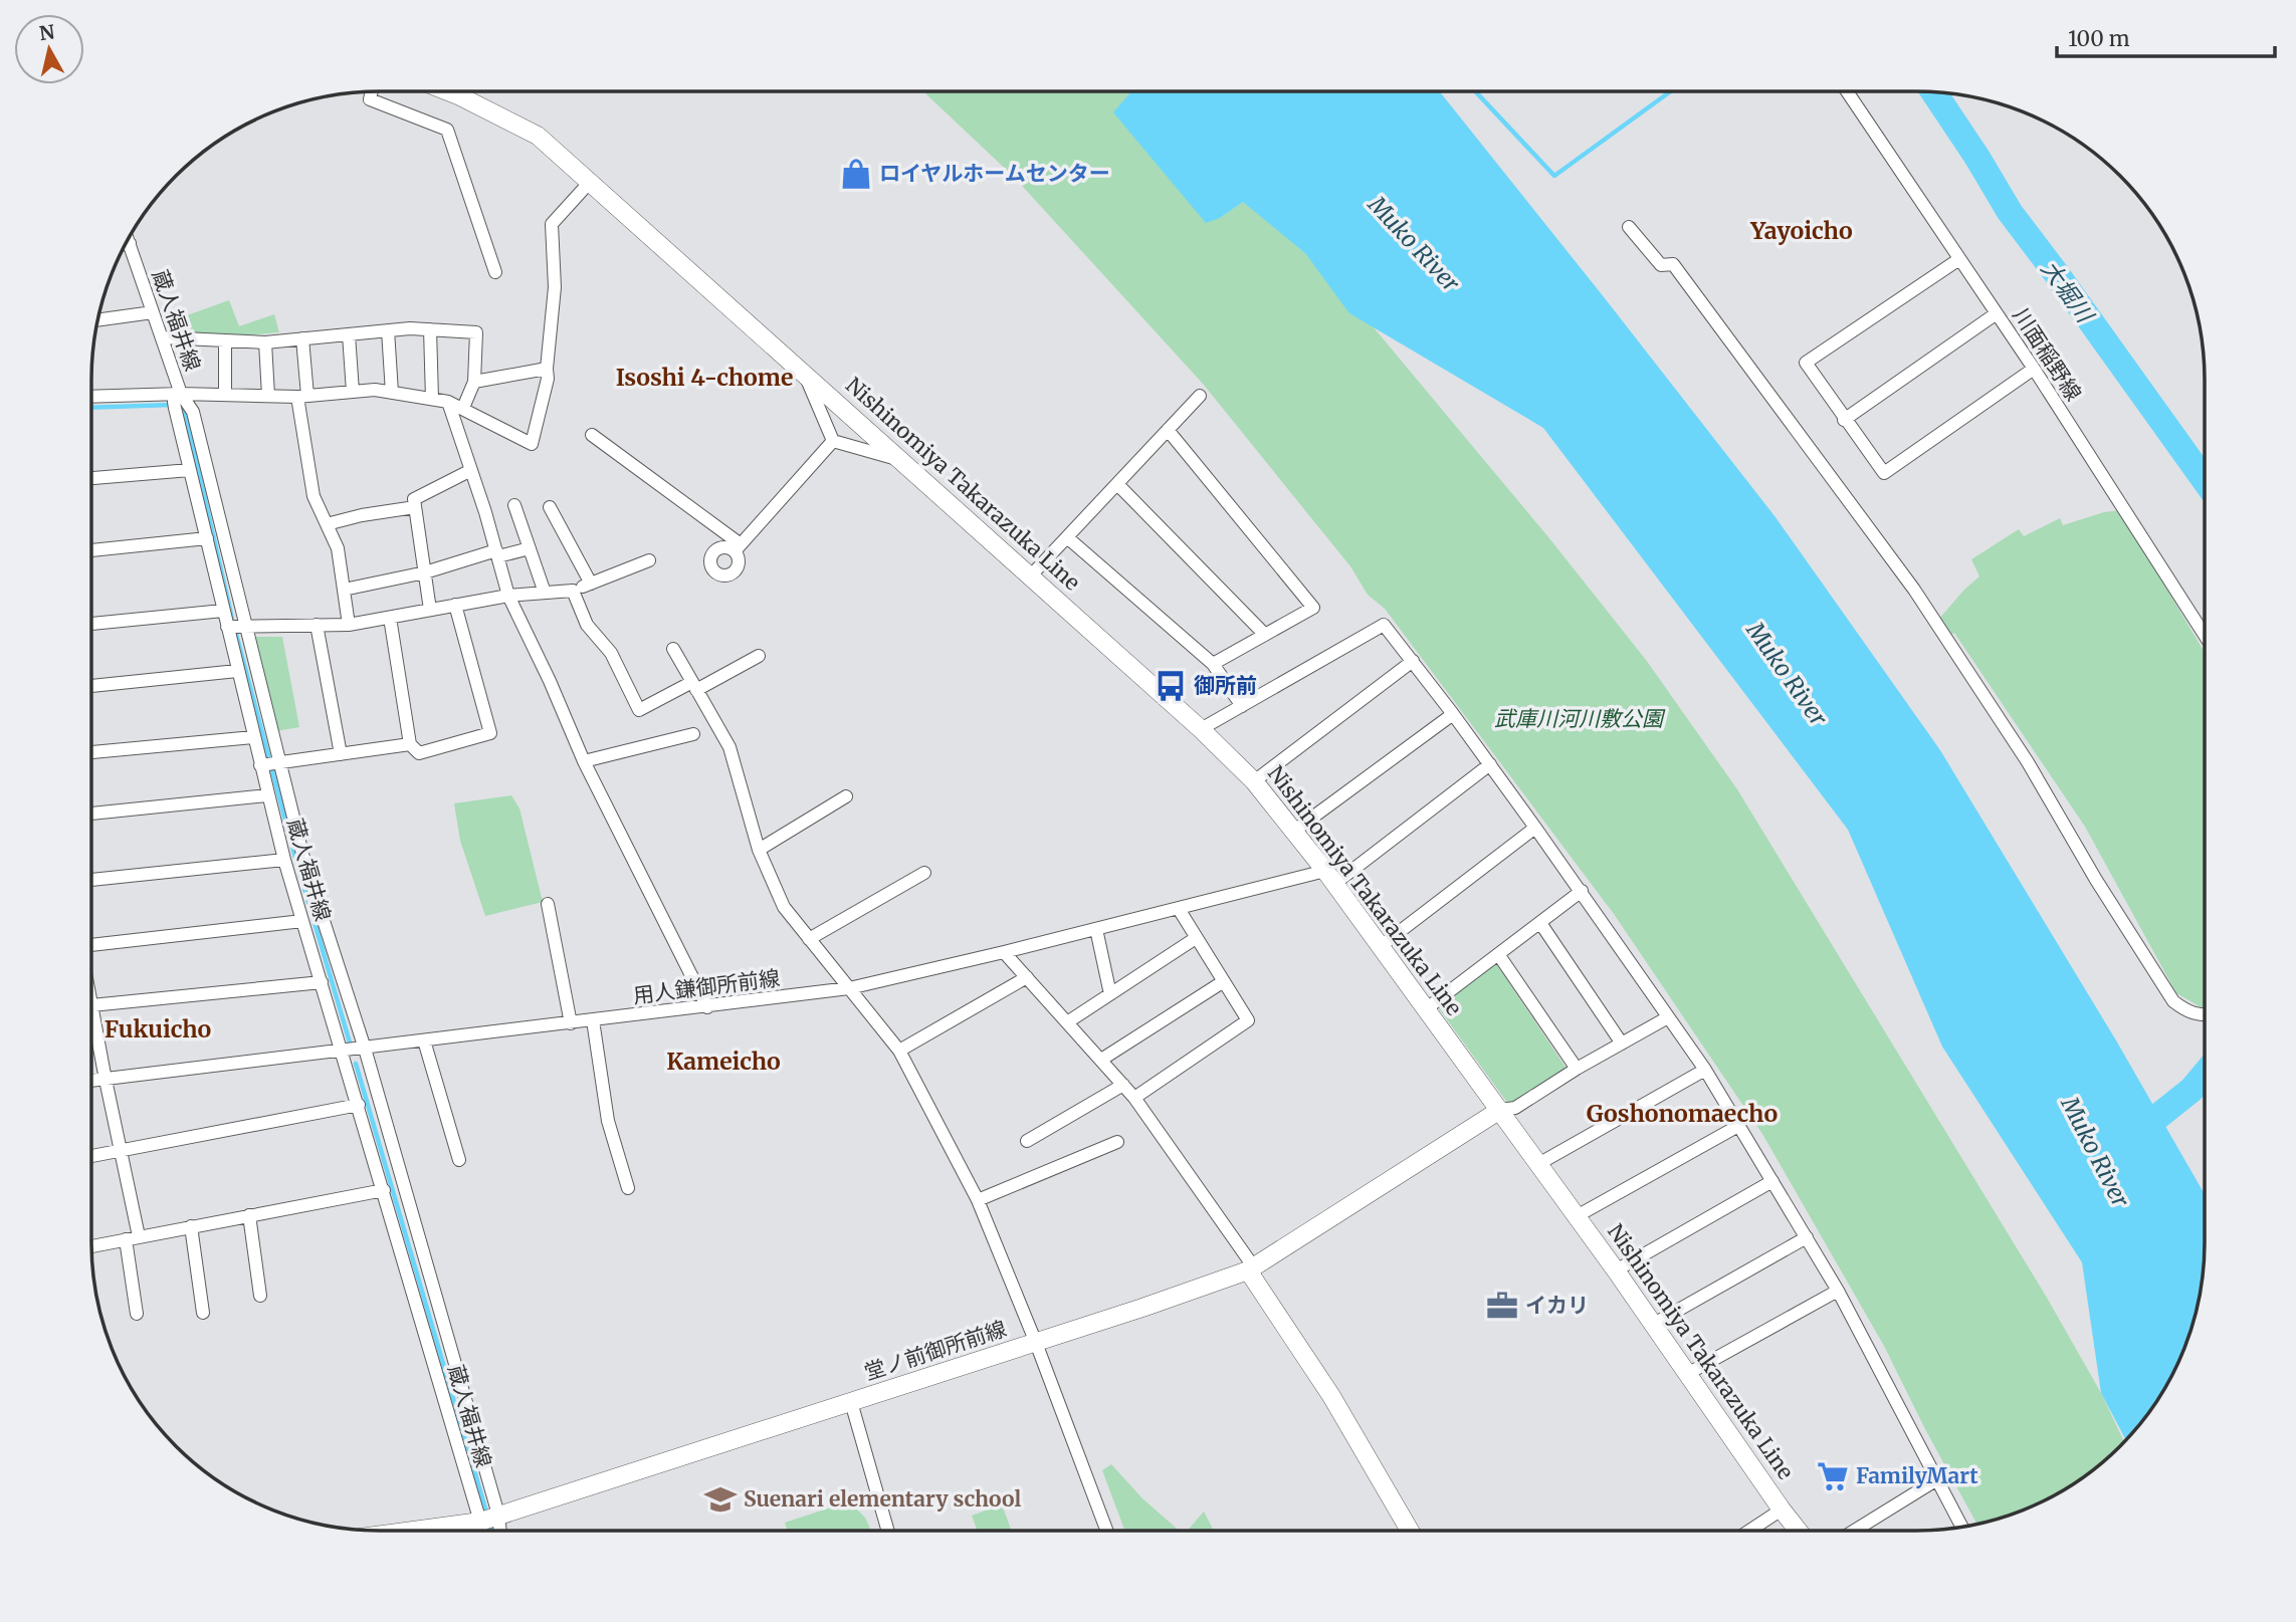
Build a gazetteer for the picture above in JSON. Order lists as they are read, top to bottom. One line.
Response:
{"streets":{"main road":["Nishinomiya Takarazuka Line","堂ノ前御所前線"],"street":["蔵人福井線","川面稲野線","用人鎌御所前線"]},"crossings":[["蔵人福井線","用人鎌御所前線"],["蔵人福井線","堂ノ前御所前線"],["Nishinomiya Takarazuka Line","用人鎌御所前線"],["Nishinomiya Takarazuka Line","堂ノ前御所前線"]],"districts":["Yayoicho","Isoshi 4-chome","Fukuicho","Kameicho","Goshonomaecho"],"water":["Muko River","大堀川"],"parks":["武庫川河川敷公園"],"places":{"shop":["ロイヤルホームセンター"],"bus stop":["御所前"],"office":["イカリ"],"supermarket":["FamilyMart"],"school or university":["Suenari elementary school"]},"scale_bar":"100 m","north":"top"}
